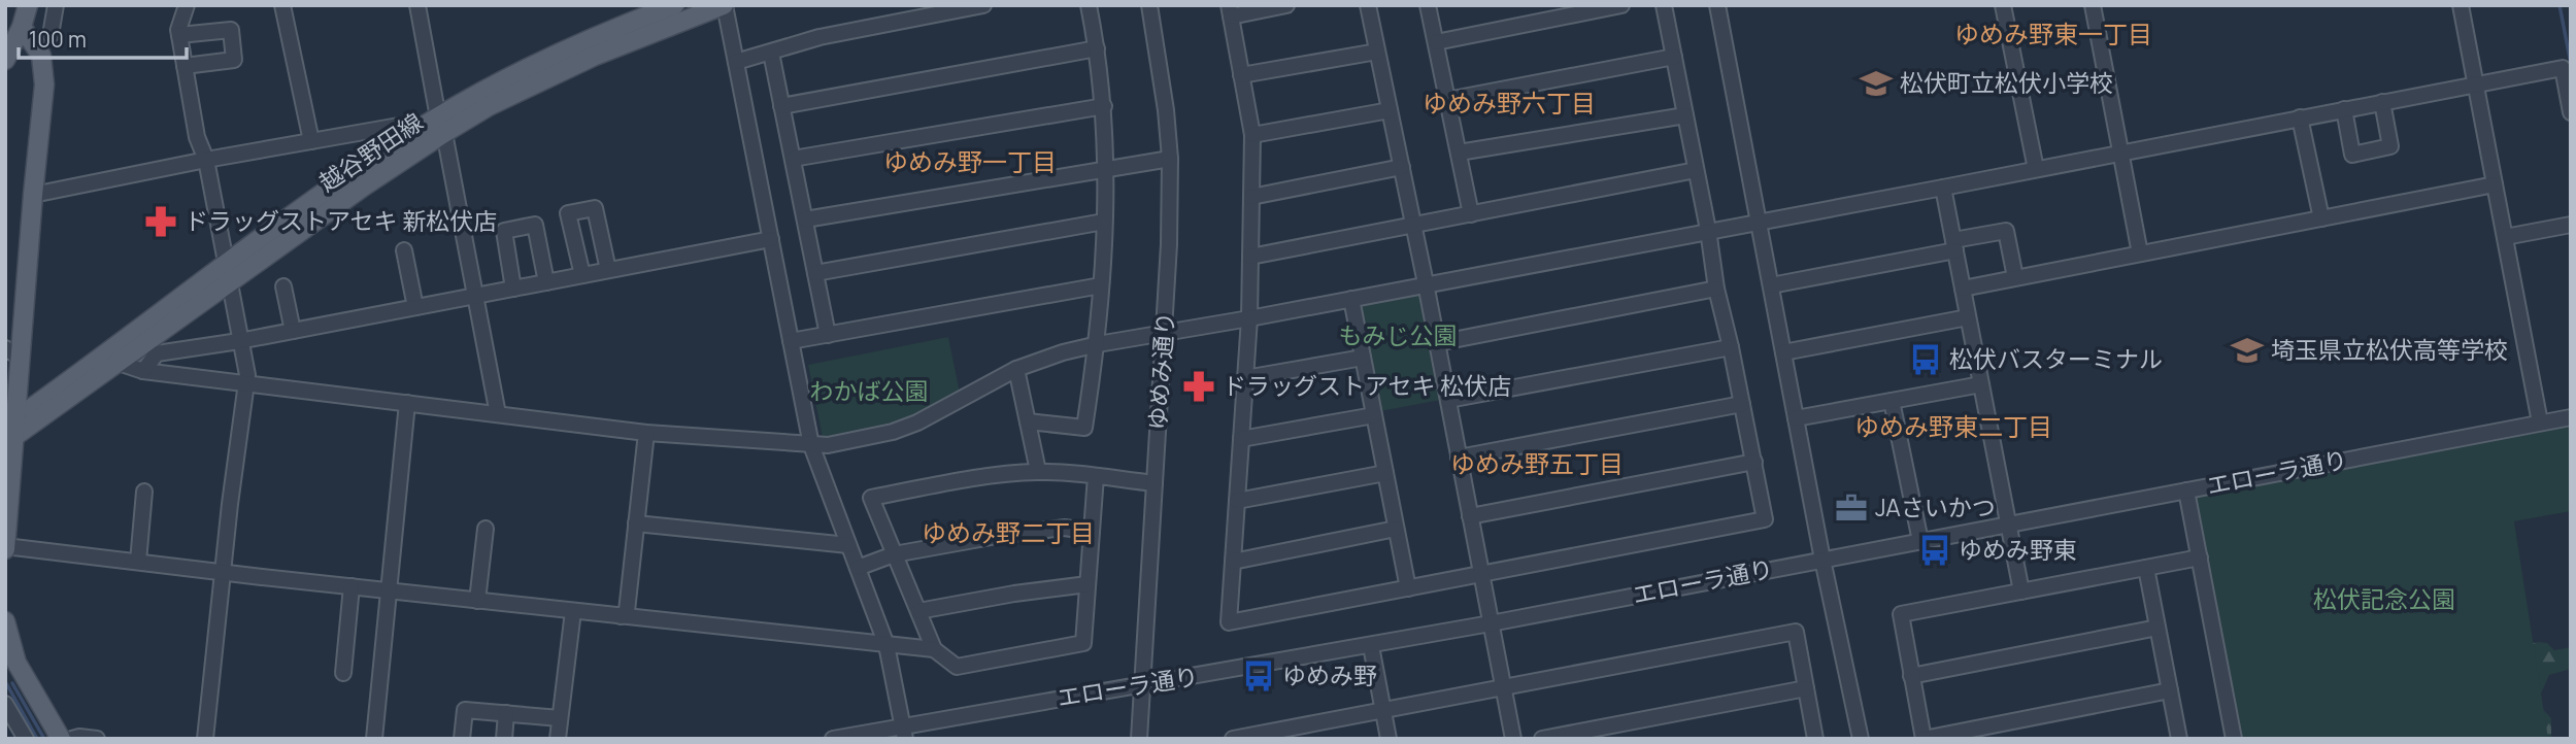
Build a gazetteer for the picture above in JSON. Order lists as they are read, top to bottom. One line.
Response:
{"streets":{"main road":["越谷野田線"],"street":["ゆめみ通り","エローラ通り"]},"crossings":[["ゆめみ通り","エローラ通り"]],"districts":["ゆめみ野東一丁目","ゆめみ野六丁目","ゆめみ野一丁目","ゆめみ野東二丁目","ゆめみ野五丁目","ゆめみ野二丁目"],"parks":["もみじ公園","わかば公園","松伏記念公園"],"places":{"school or university":["松伏町立松伏小学校","埼玉県立松伏高等学校"],"pharmacy":["ドラッグストアセキ 新松伏店","ドラッグストアセキ 松伏店"],"bus stop":["松伏バスターミナル","ゆめみ野東","ゆめみ野"],"office":["JAさいかつ"]},"scale_bar":"100 m"}
